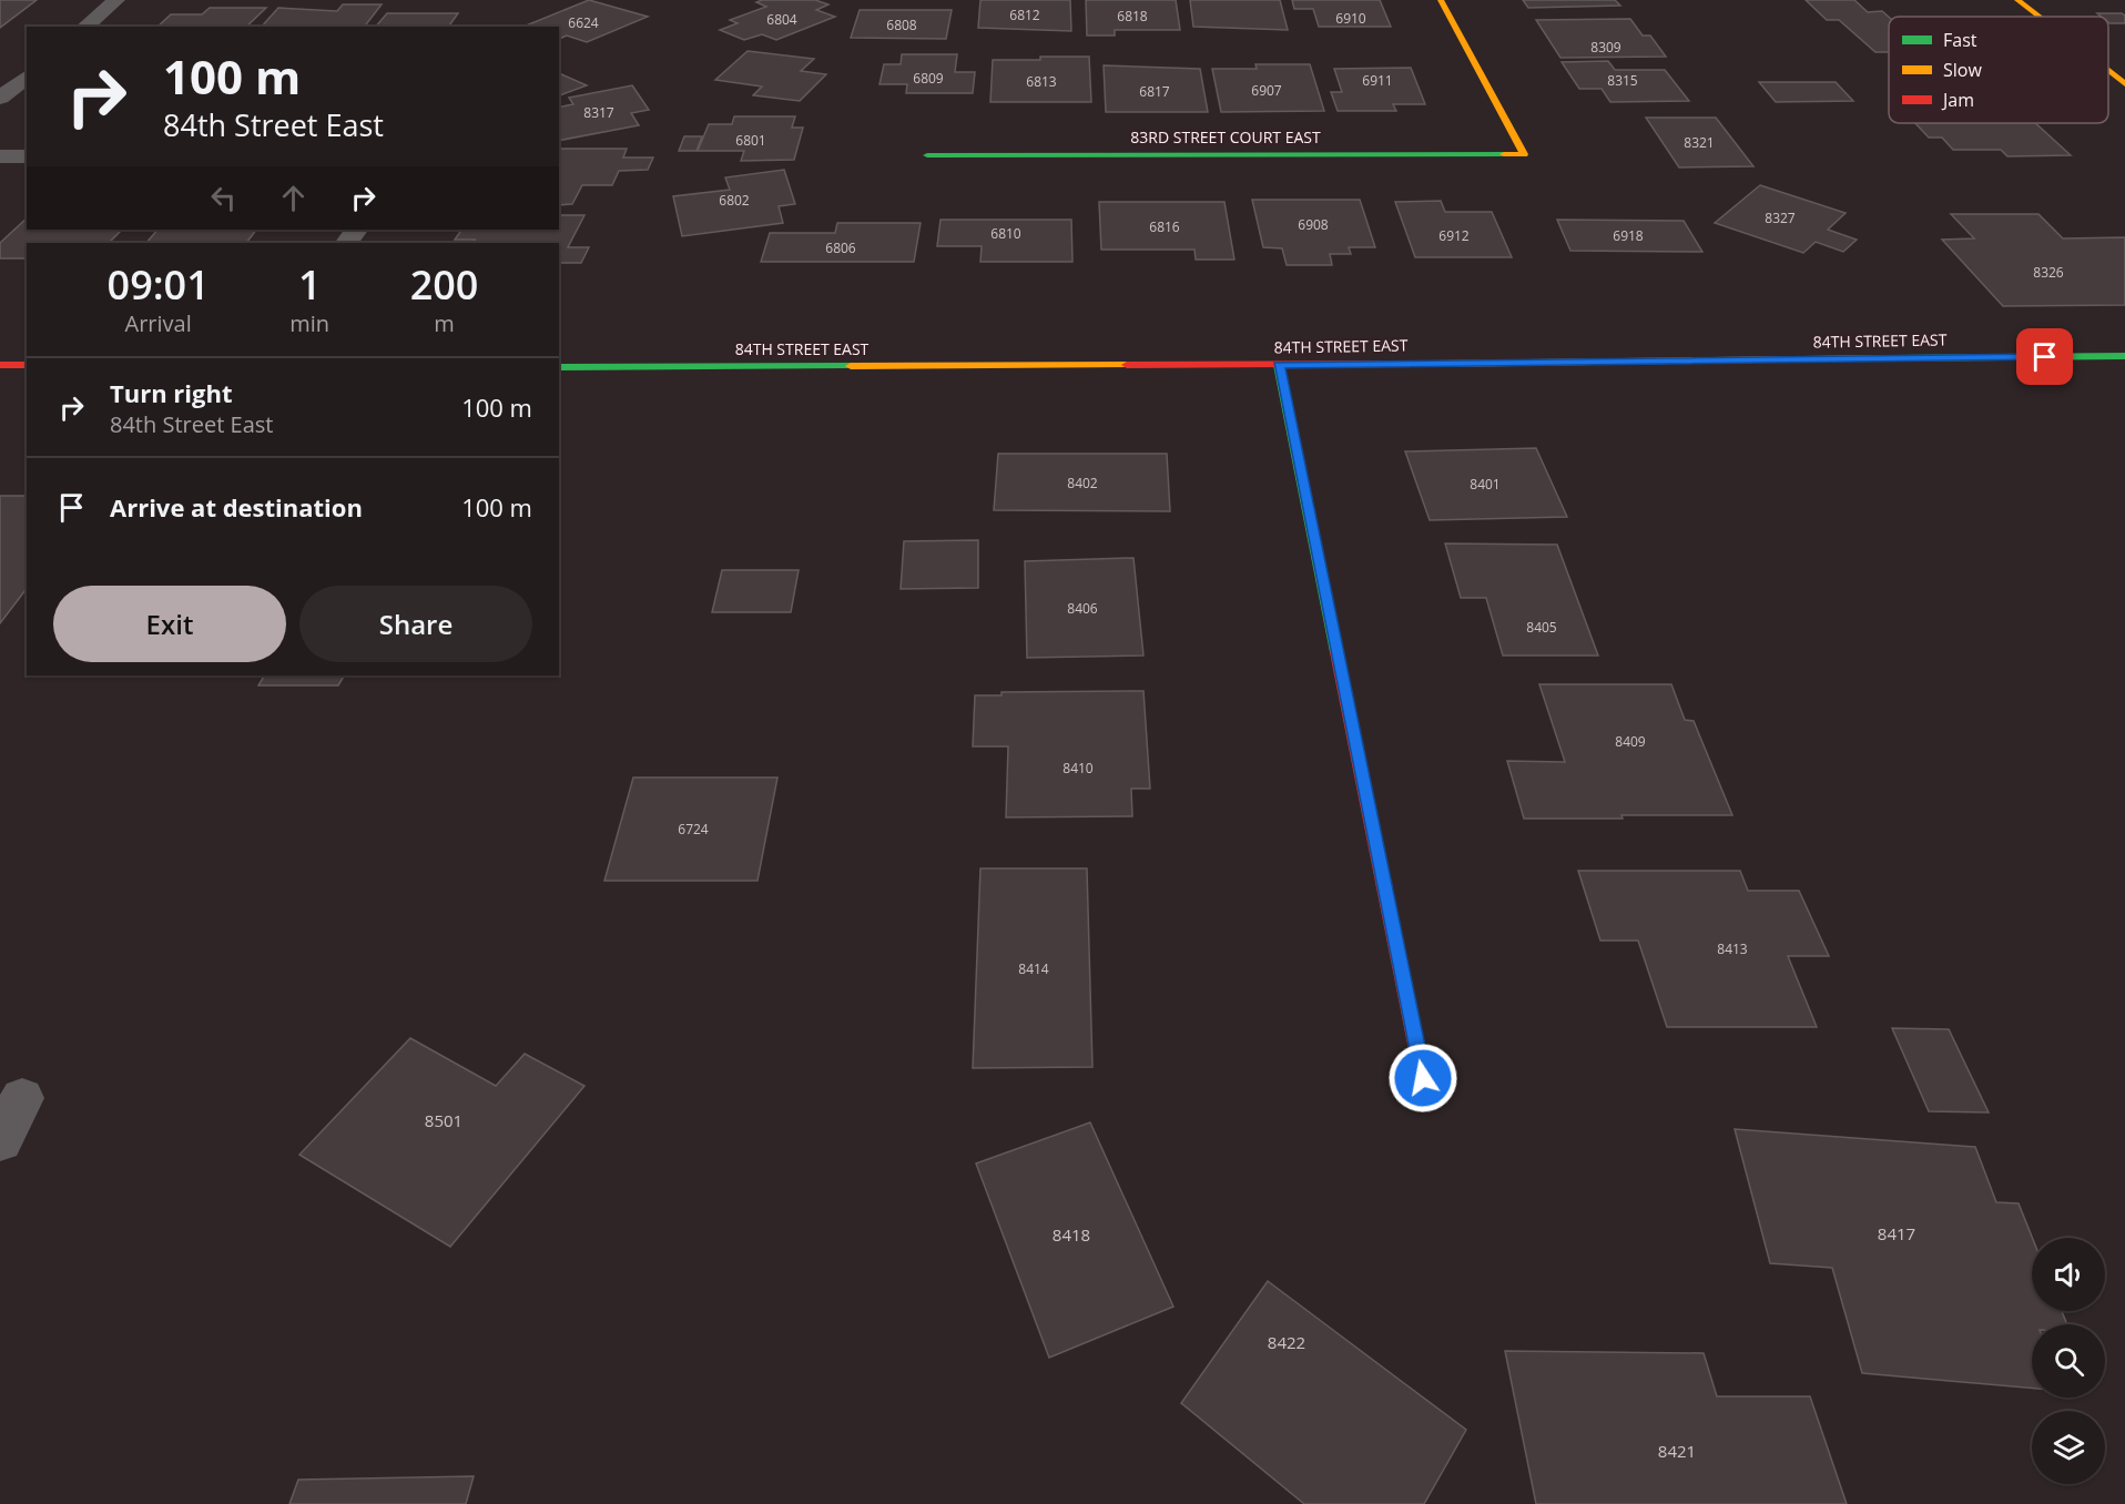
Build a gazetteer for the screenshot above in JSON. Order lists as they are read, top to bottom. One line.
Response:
{"streets":{"street":["83RD STREET COURT EAST","84TH STREET EAST"]},"house_numbers":["6812","6818","6910","6804","6624","6808","8309","6809","6911","8315","6813","6907","6817","8317","6801","8321","6802","8327","6908","6816","6810","6912","6918","6806","8326","8402","8401","8406","8405","8409","8410","6724","8413","8414","8501","8417","8418","8422","8421"],"legend":["Fast","Slow","Jam"],"page":{"turn":["100 m","84th Street East"],"eta":["09:01","Arrival","1","min","200","m"],"list":[{"name":"Turn right","note":"84th Street East","value":"100 m"},{"name":"Arrive at destination","value":"100 m"}],"buttons":["Exit","Share"]}}
